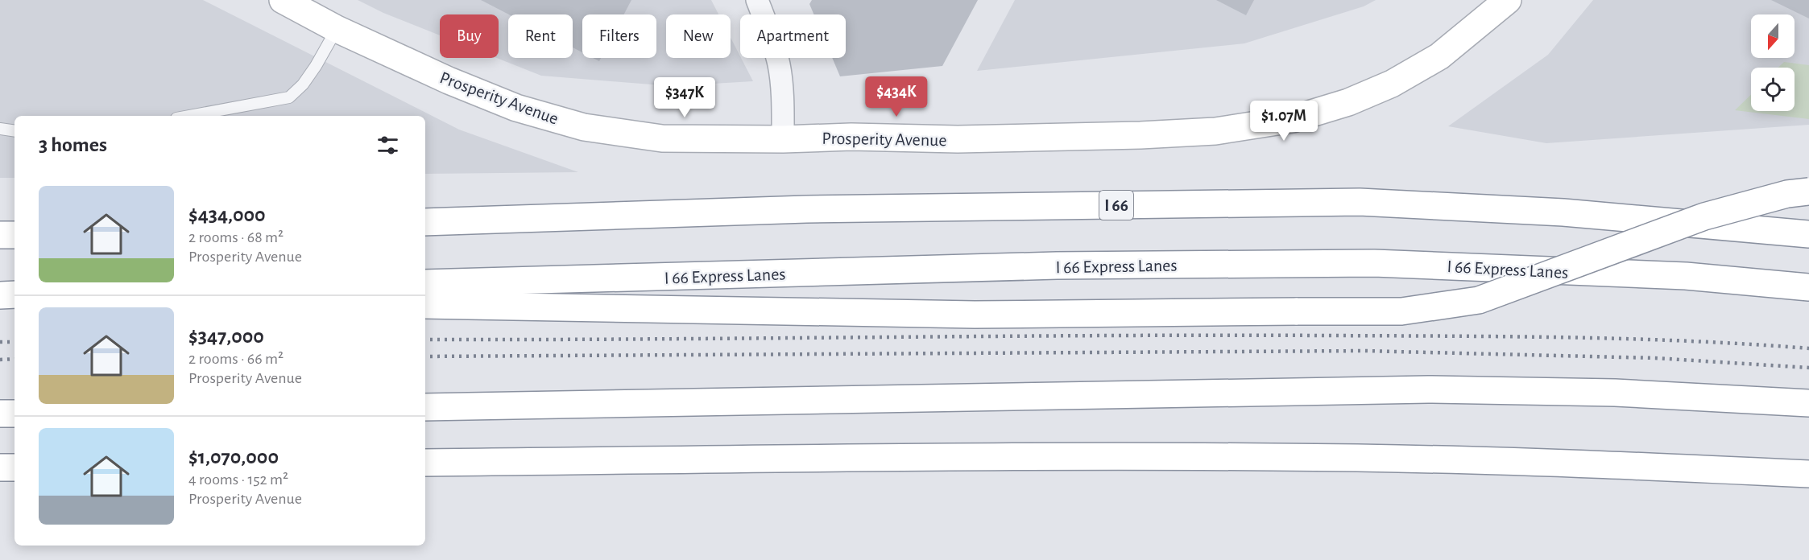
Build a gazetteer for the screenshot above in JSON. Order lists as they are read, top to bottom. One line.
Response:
{"streets":{"main road":["Prosperity Avenue","I 66","I 66 Express Lanes"]},"north":"bottom","page":{"chip":["Buy","Rent","Filters","New","Apartment"],"price":["$434K","$347K","$1.07M"],"heading":"3 homes","list":[{"name":"$434,000","note":"2 rooms · 68 m² · Prosperity Avenue"},{"name":"$347,000","note":"2 rooms · 66 m² · Prosperity Avenue"},{"name":"$1,070,000","note":"4 rooms · 152 m² · Prosperity Avenue"}]}}
